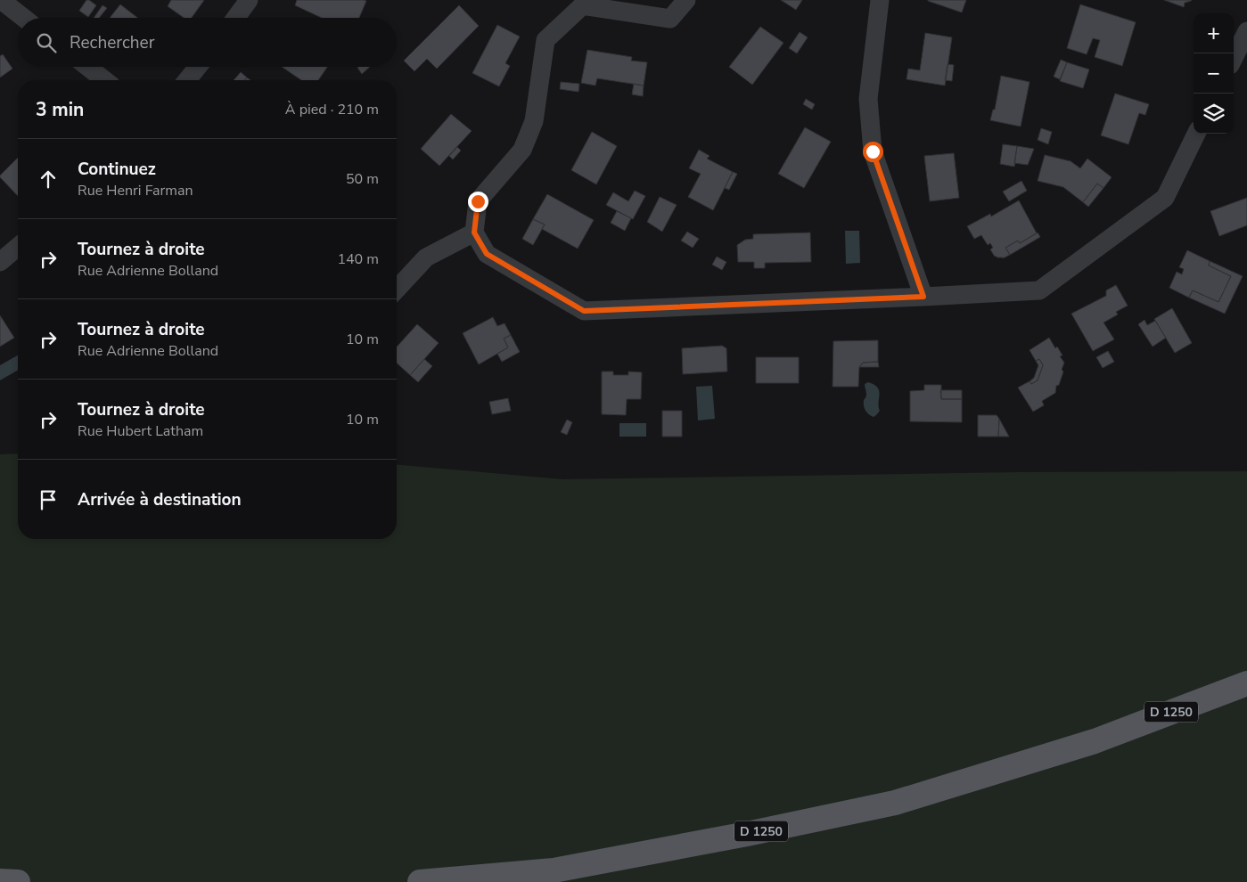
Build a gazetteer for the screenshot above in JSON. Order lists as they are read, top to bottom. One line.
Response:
{"streets":{"main road":["D 1250"]},"page":{"map_buttons":["+","−"],"search":"Rechercher","heading":["3 min","À pied · 210 m"],"list":[["Continuez","Rue Henri Farman","50 m"],["Tournez à droite","Rue Adrienne Bolland","140 m"],["Tournez à droite","Rue Adrienne Bolland","10 m"],["Tournez à droite","Rue Hubert Latham","10 m"],"Arrivée à destination"]}}
